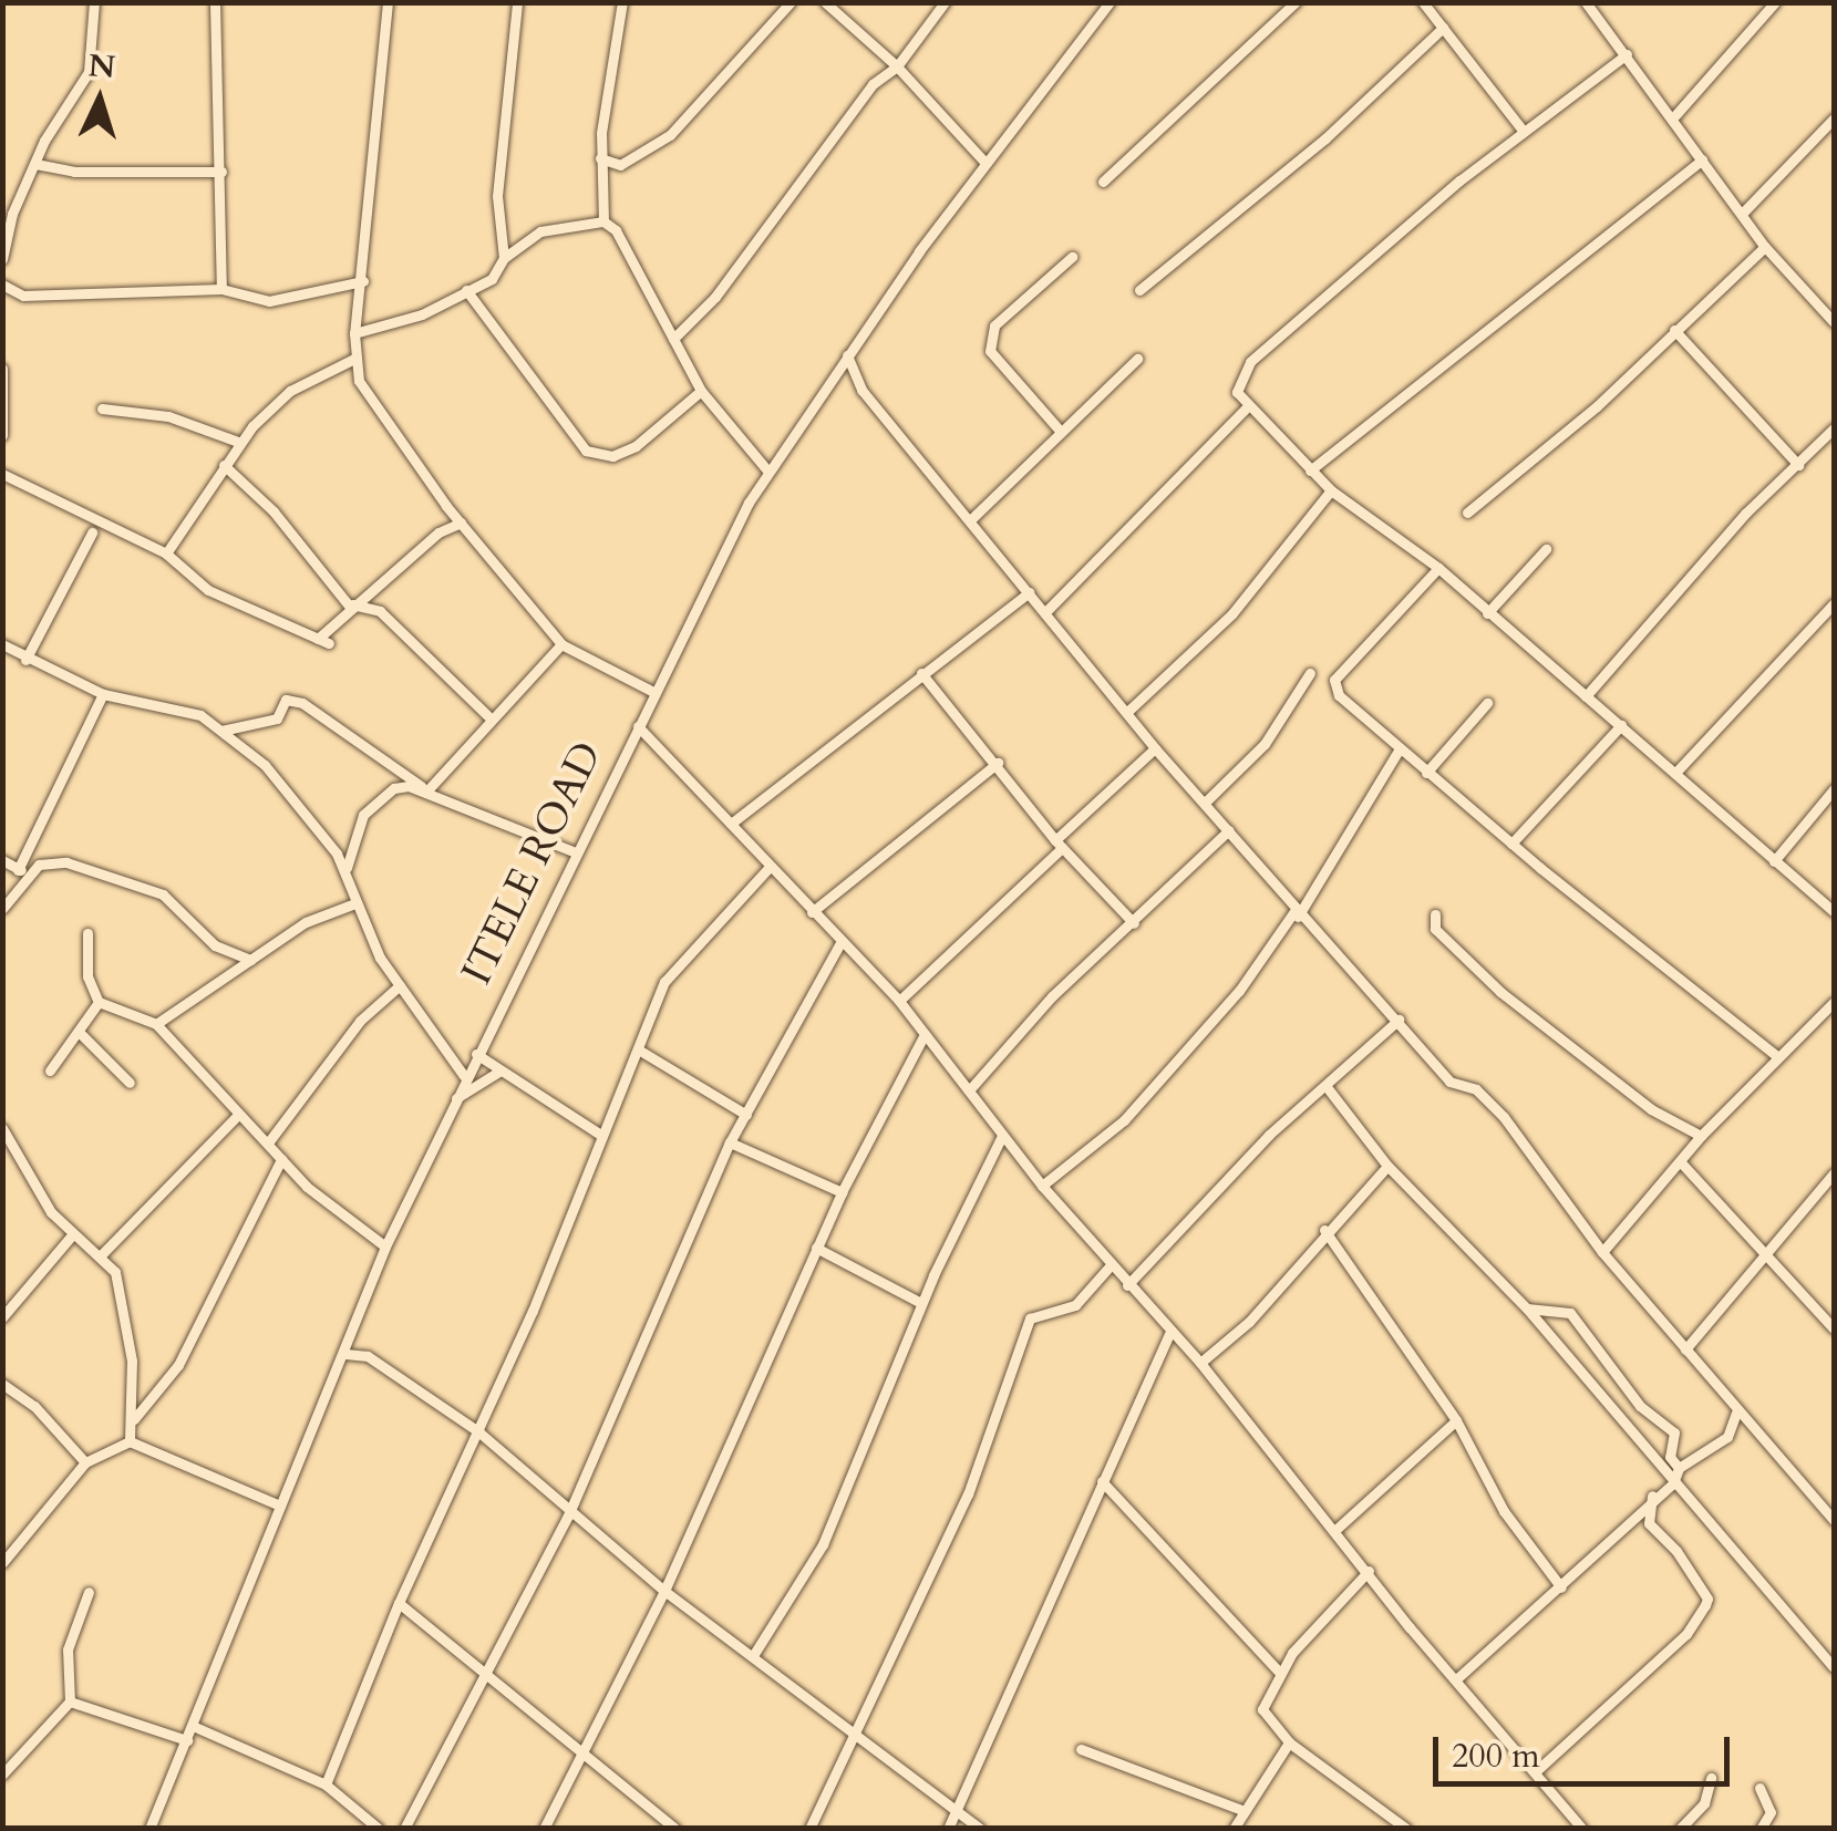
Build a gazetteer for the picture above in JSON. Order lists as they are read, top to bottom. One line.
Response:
{"streets":{"street":["ITELE ROAD"]},"scale_bar":"200 m","north":"top"}
